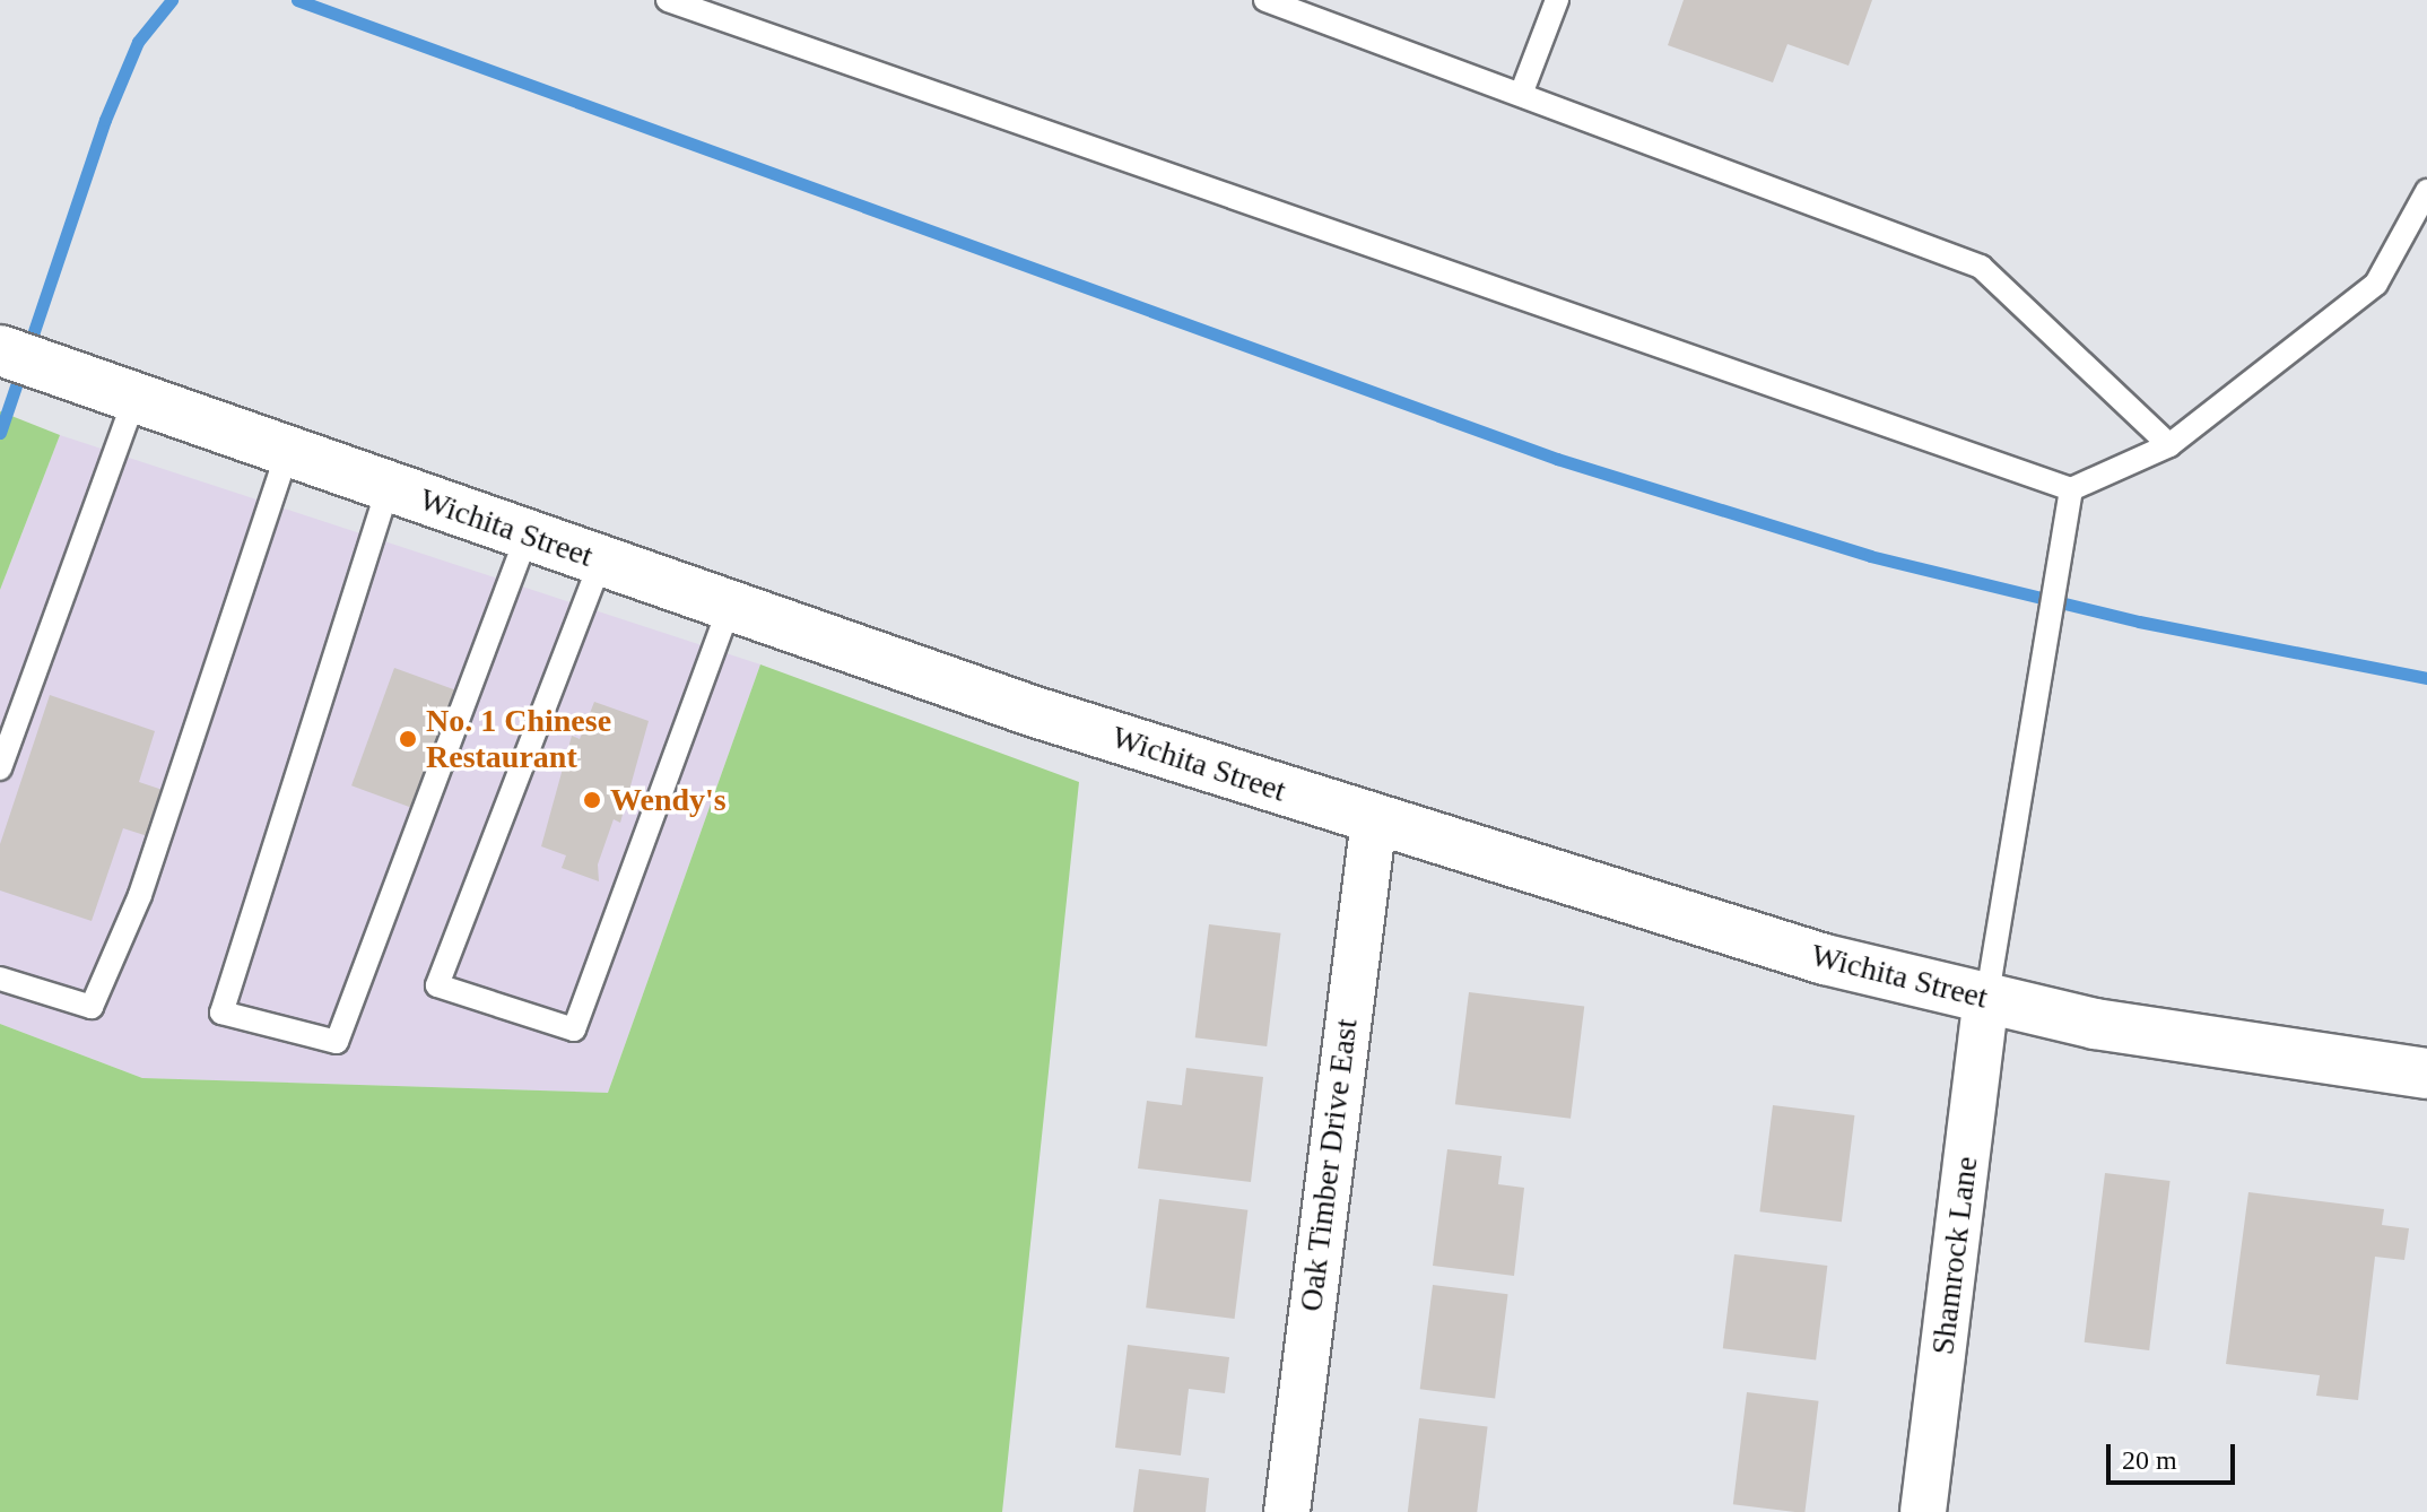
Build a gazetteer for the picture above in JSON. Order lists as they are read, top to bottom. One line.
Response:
{"streets":{"main road":["Wichita Street"],"street":["Oak Timber Drive East","Shamrock Lane"]},"crossings":[["Wichita Street","Oak Timber Drive East"],["Wichita Street","Shamrock Lane"]],"places":["No. 1 Chinese Restaurant","Wendy's"],"scale_bar":"20 m"}
